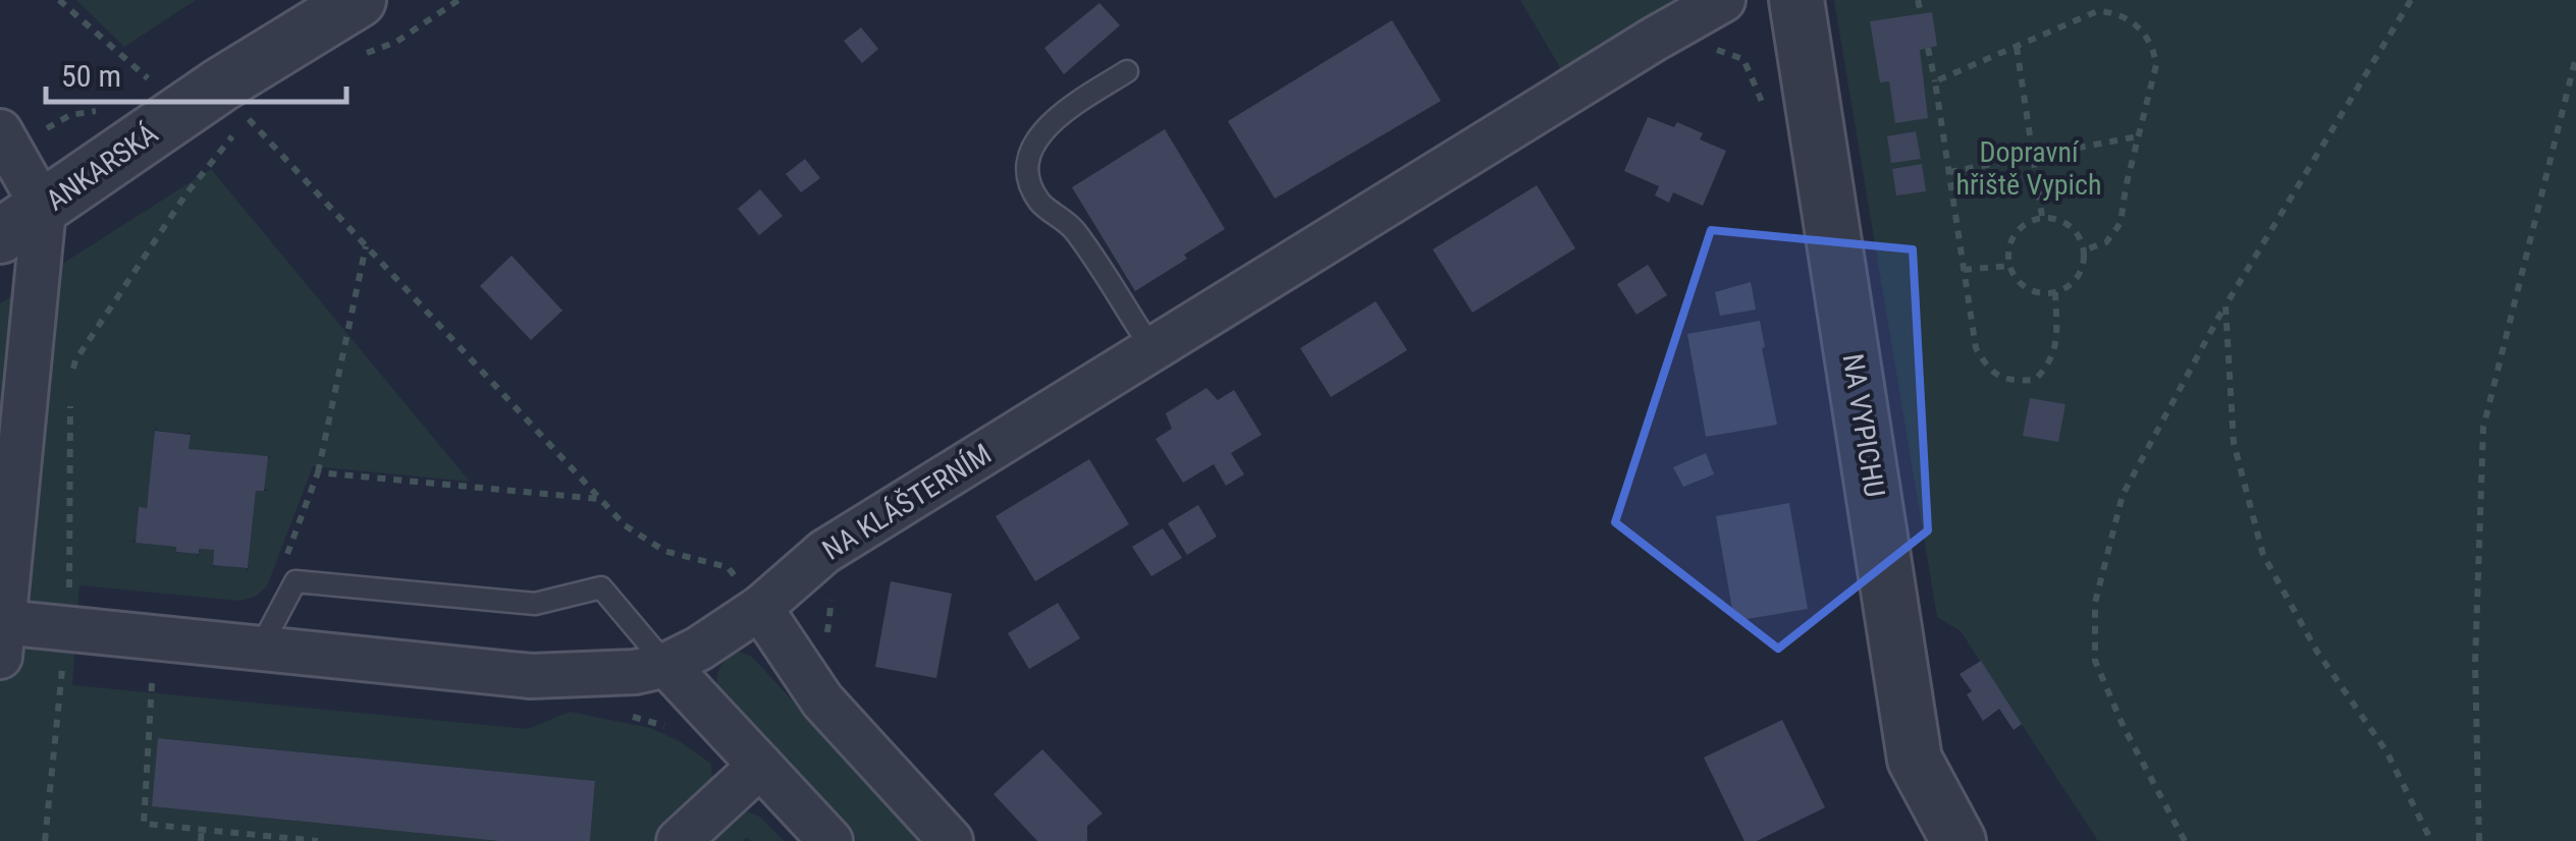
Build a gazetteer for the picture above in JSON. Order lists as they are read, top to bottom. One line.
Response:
{"streets":{"street":["ANKARSKÁ","NA VYPICHU","NA KLÁŠTERNÍM"]},"parks":["Dopravní hřiště Vypich"],"scale_bar":"50 m"}
